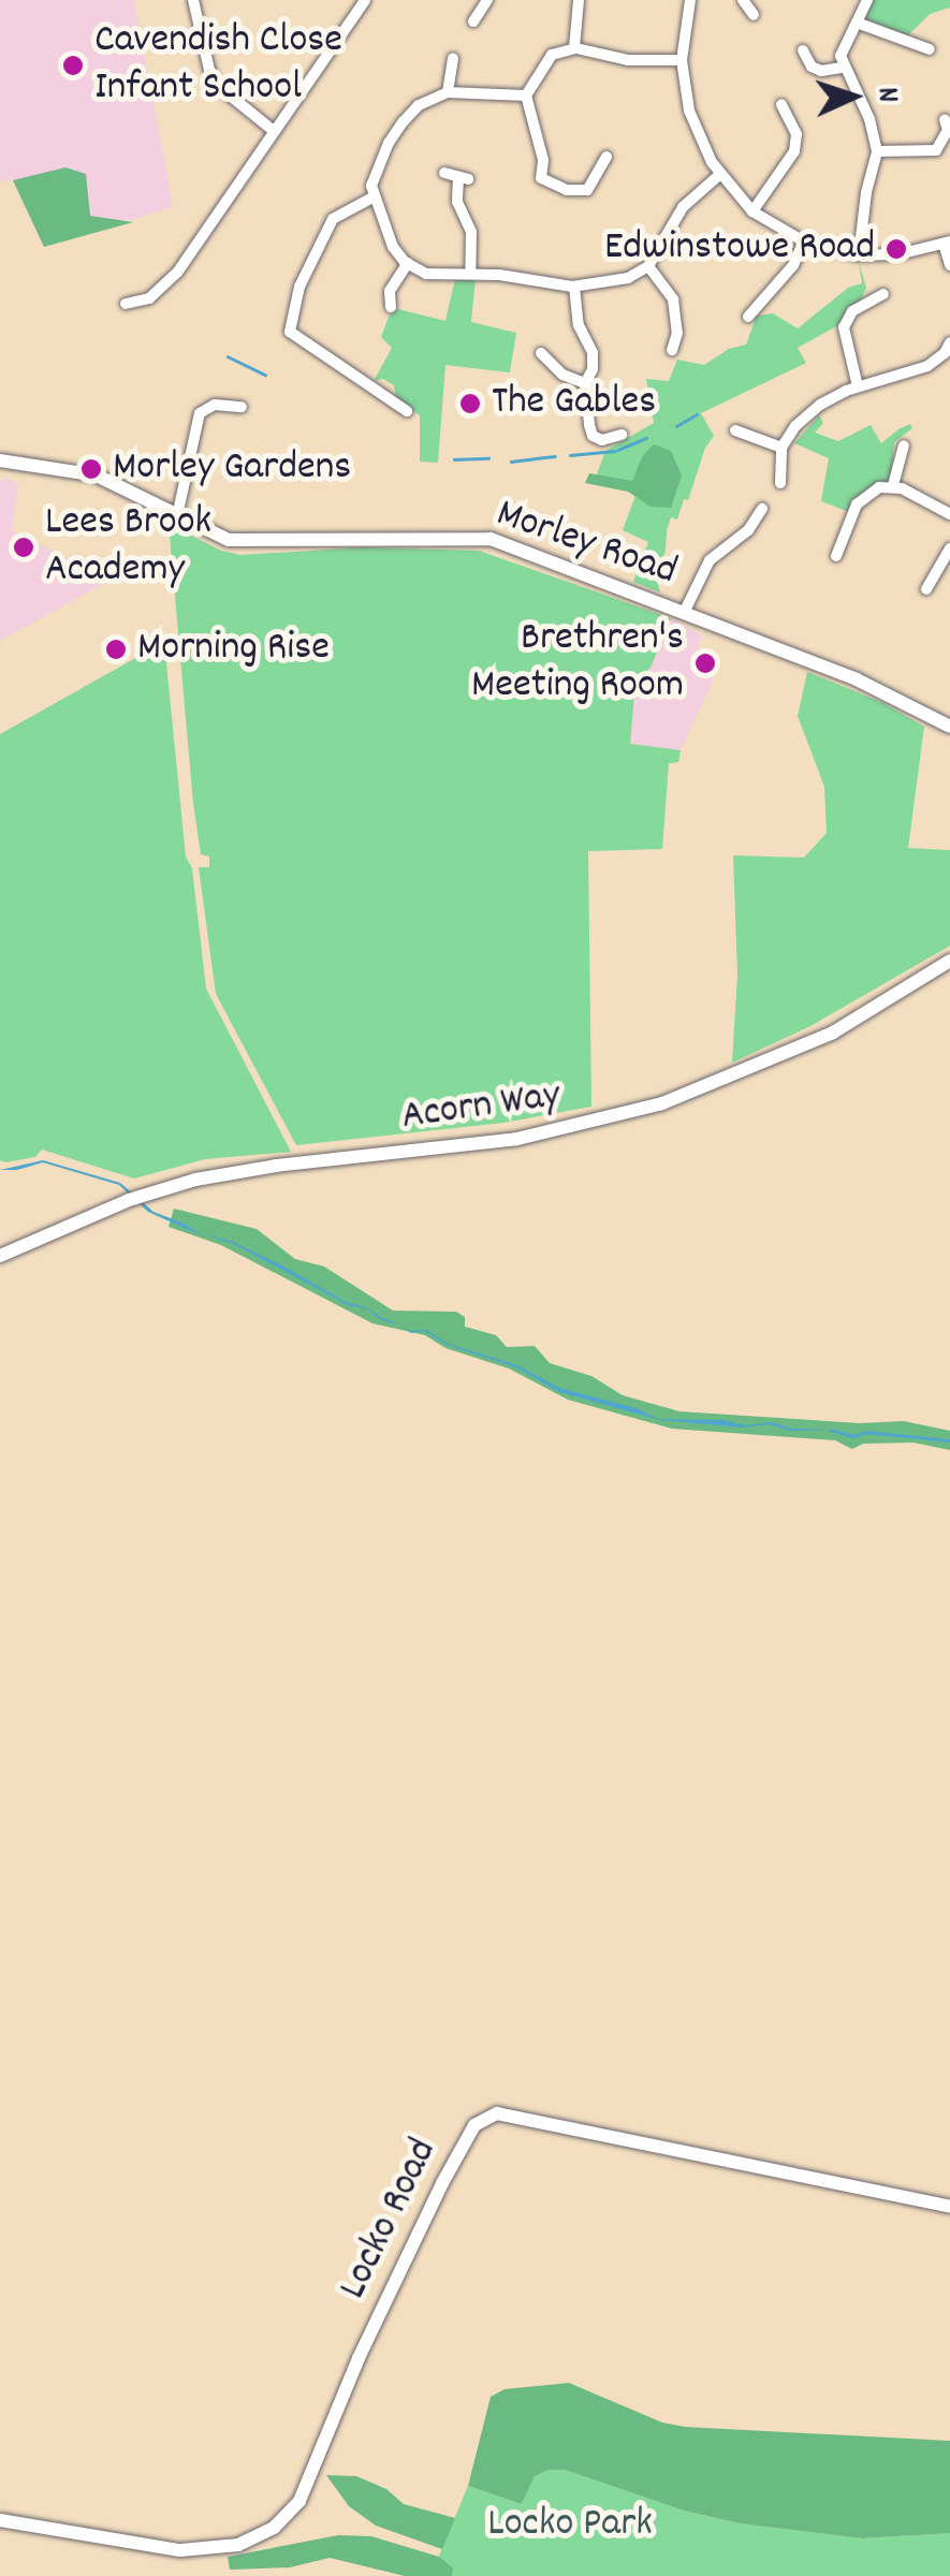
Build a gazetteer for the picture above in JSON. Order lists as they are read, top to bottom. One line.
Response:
{"streets":{"street":["Morley Road","Acorn Way","Locko Road"]},"parks":["Locko Park"],"places":["Cavendish Close Infant School","Edwinstowe Road","The Gables","Morley Gardens","Lees Brook Academy","Morning Rise","Brethren's Meeting Room"],"north":"right"}
